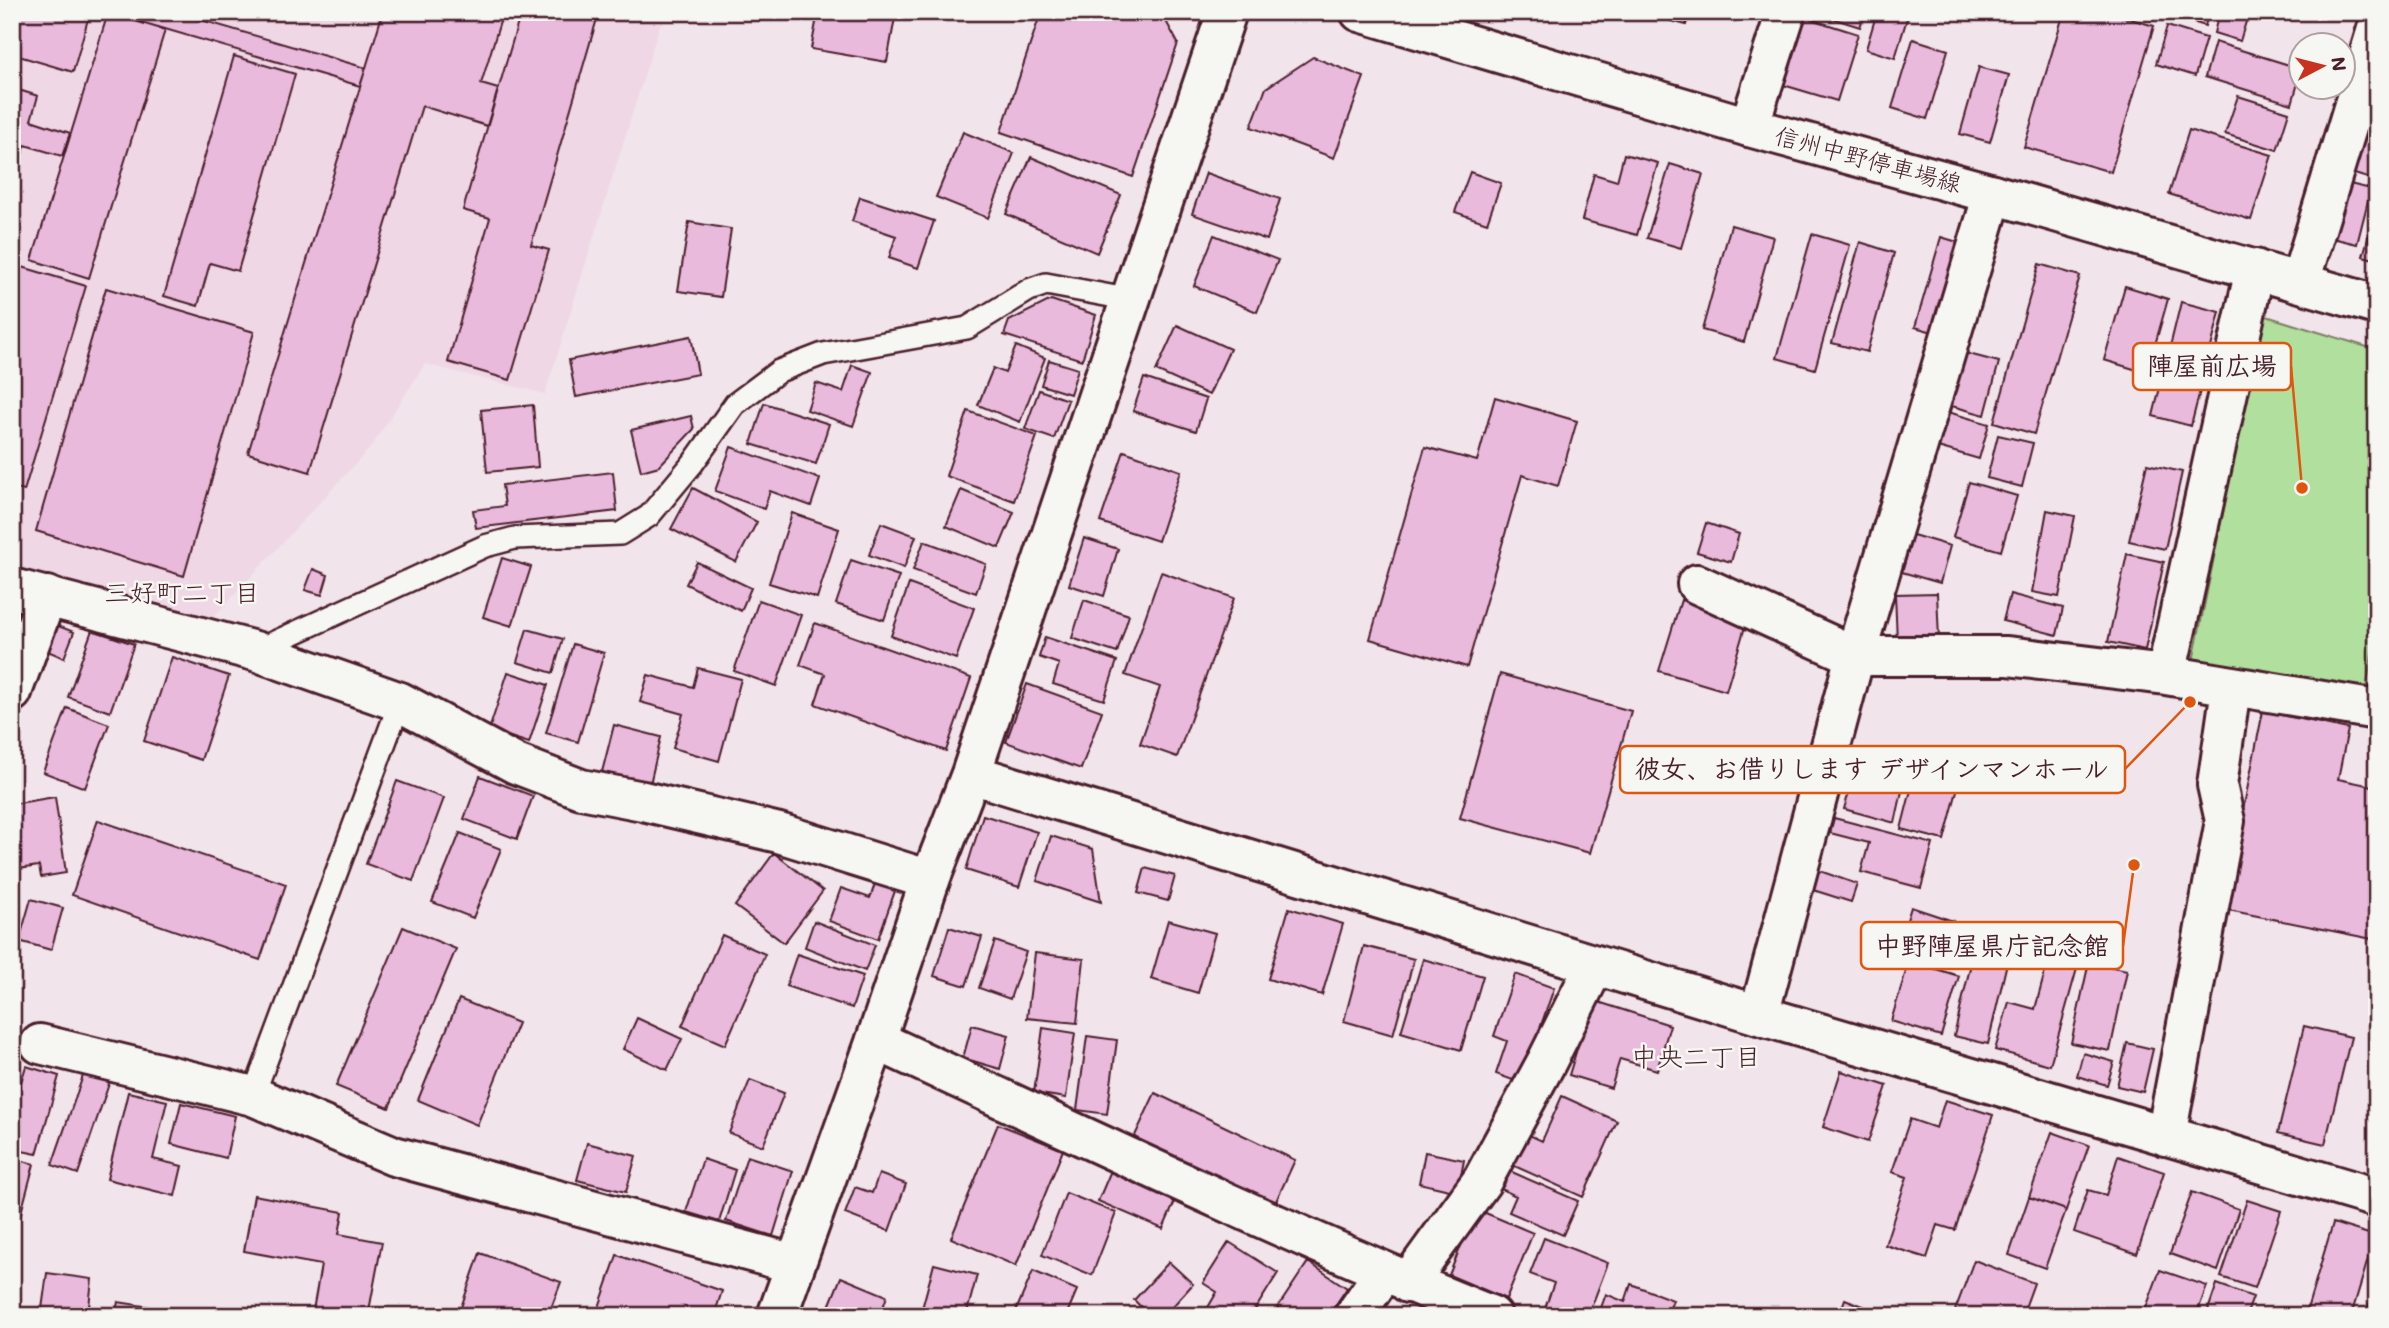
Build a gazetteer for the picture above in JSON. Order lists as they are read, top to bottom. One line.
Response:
{"streets":{"street":["信州中野停車場線"]},"districts":["三好町二丁目","中央二丁目"],"places":["陣屋前広場","彼女、お借りします デザインマンホール","中野陣屋県庁記念館"],"north":"right"}
